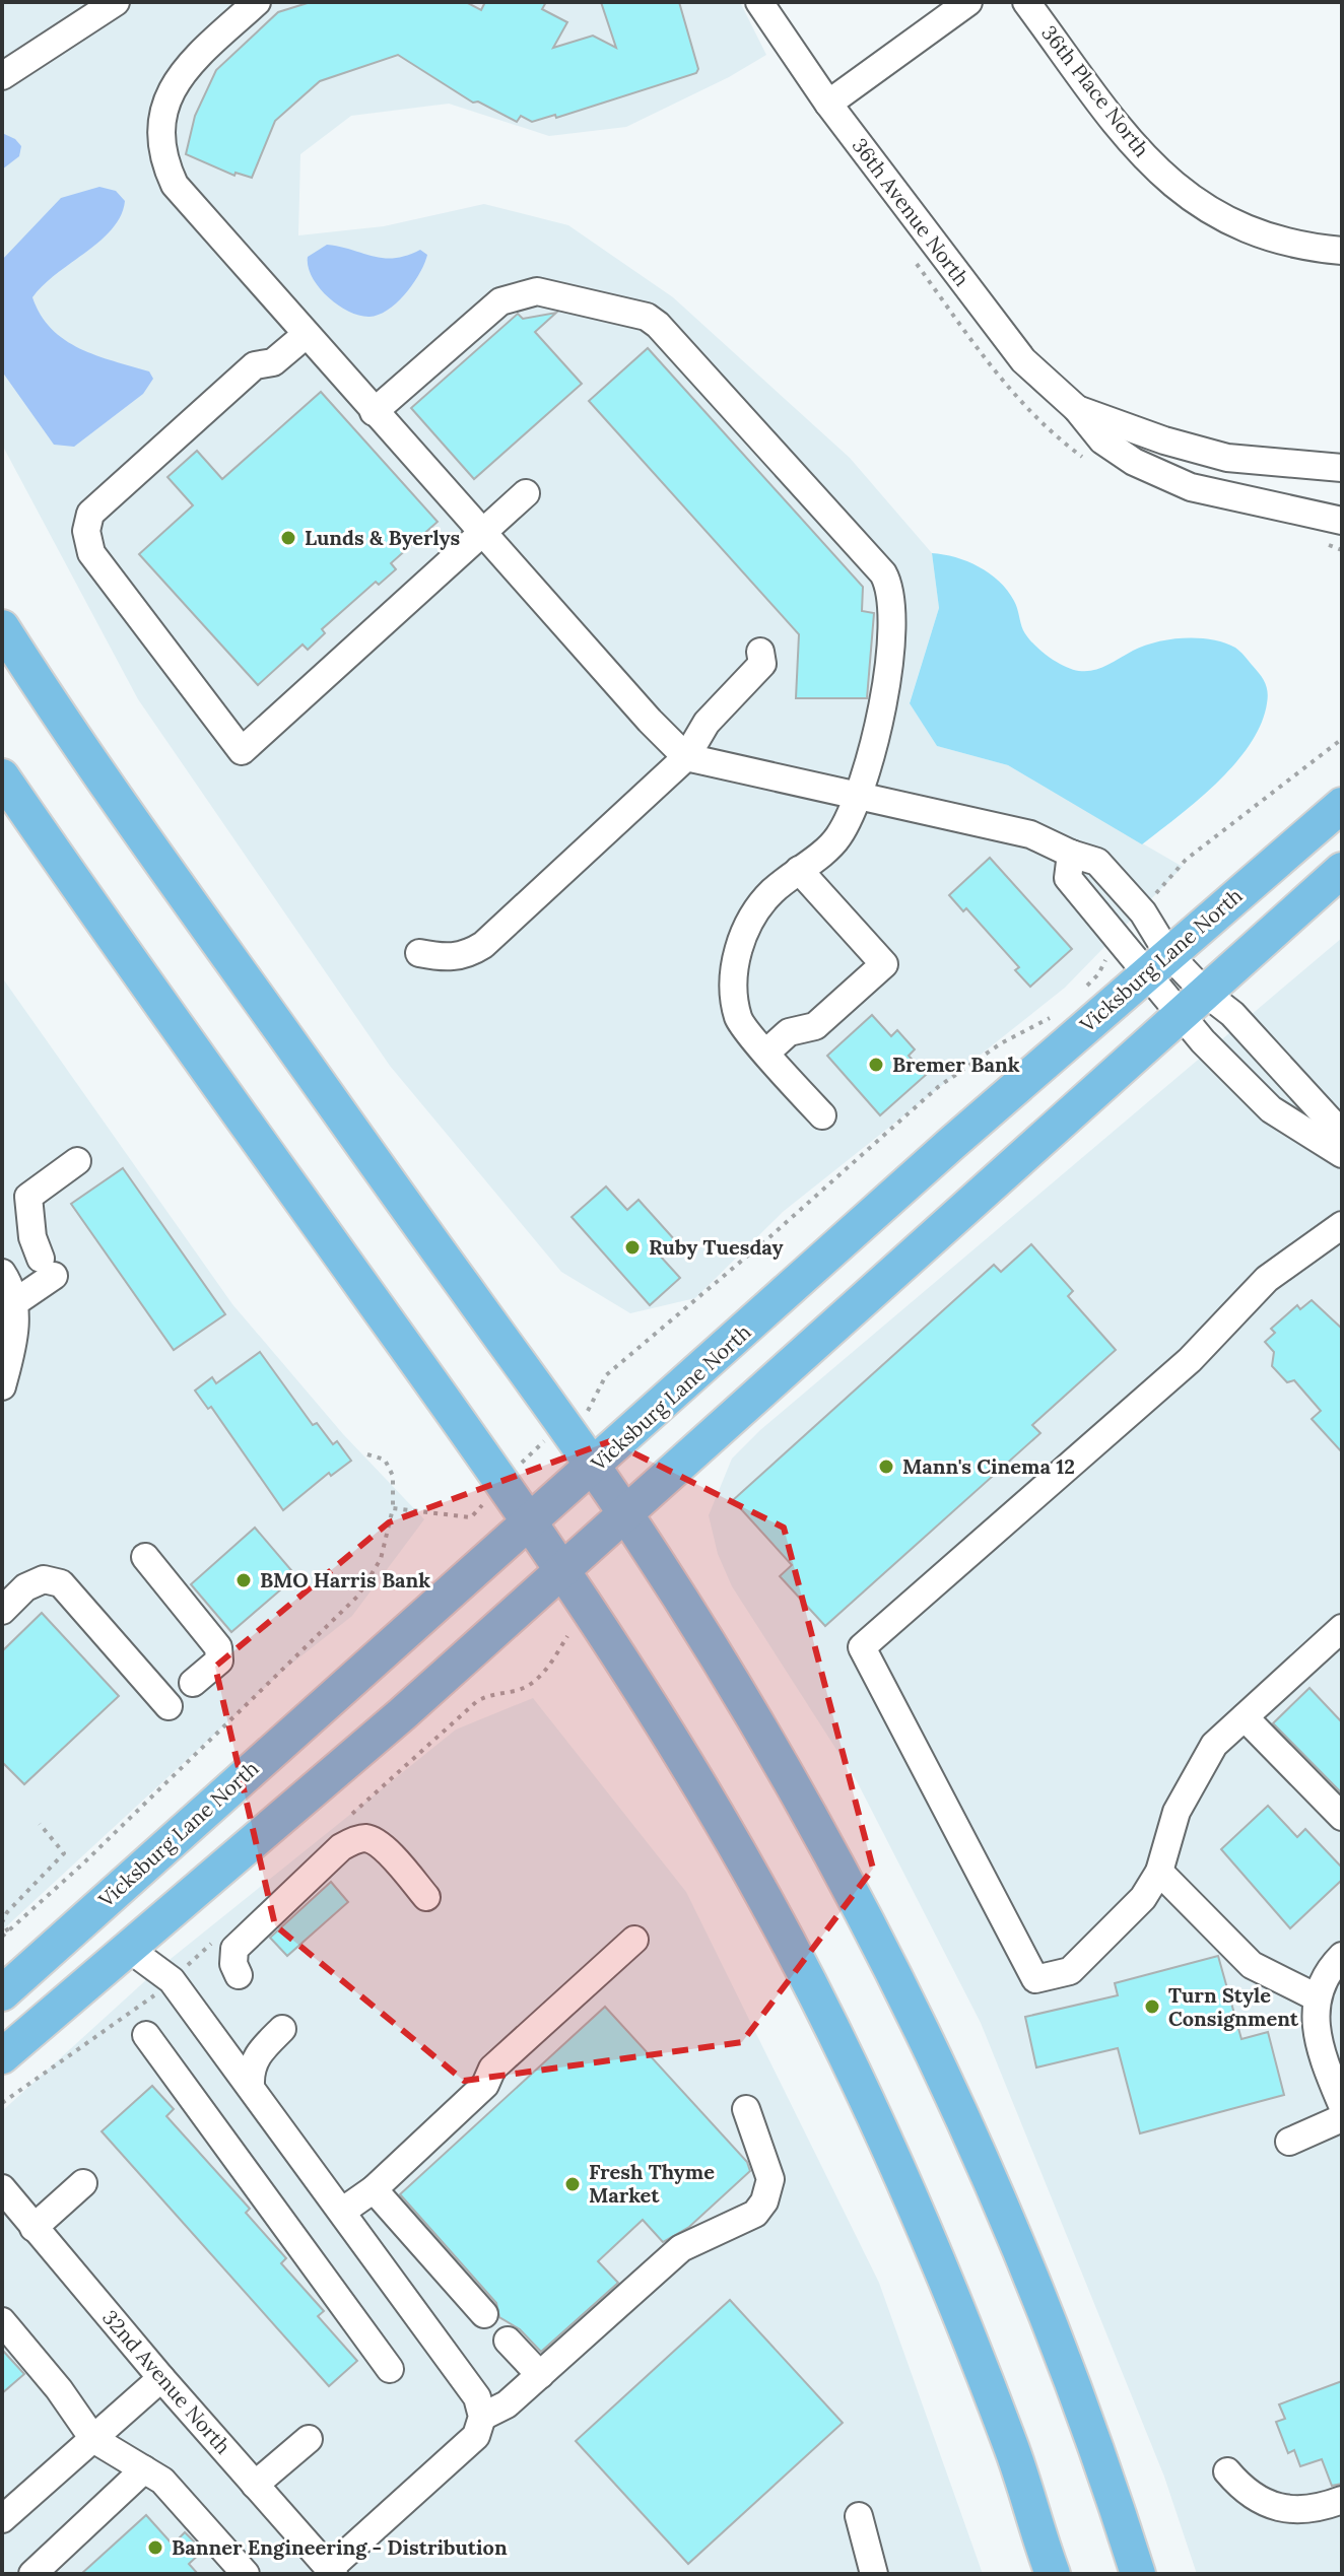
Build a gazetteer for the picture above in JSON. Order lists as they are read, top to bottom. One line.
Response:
{"streets":{"main road":["Vicksburg Lane North"],"street":["36th Place North","36th Avenue North","32nd Avenue North"]},"places":["Lunds & Byerlys","Bremer Bank","Ruby Tuesday","Mann's Cinema 12","BMO Harris Bank","Turn Style Consignment","Fresh Thyme Market","Banner Engineering - Distribution"]}
